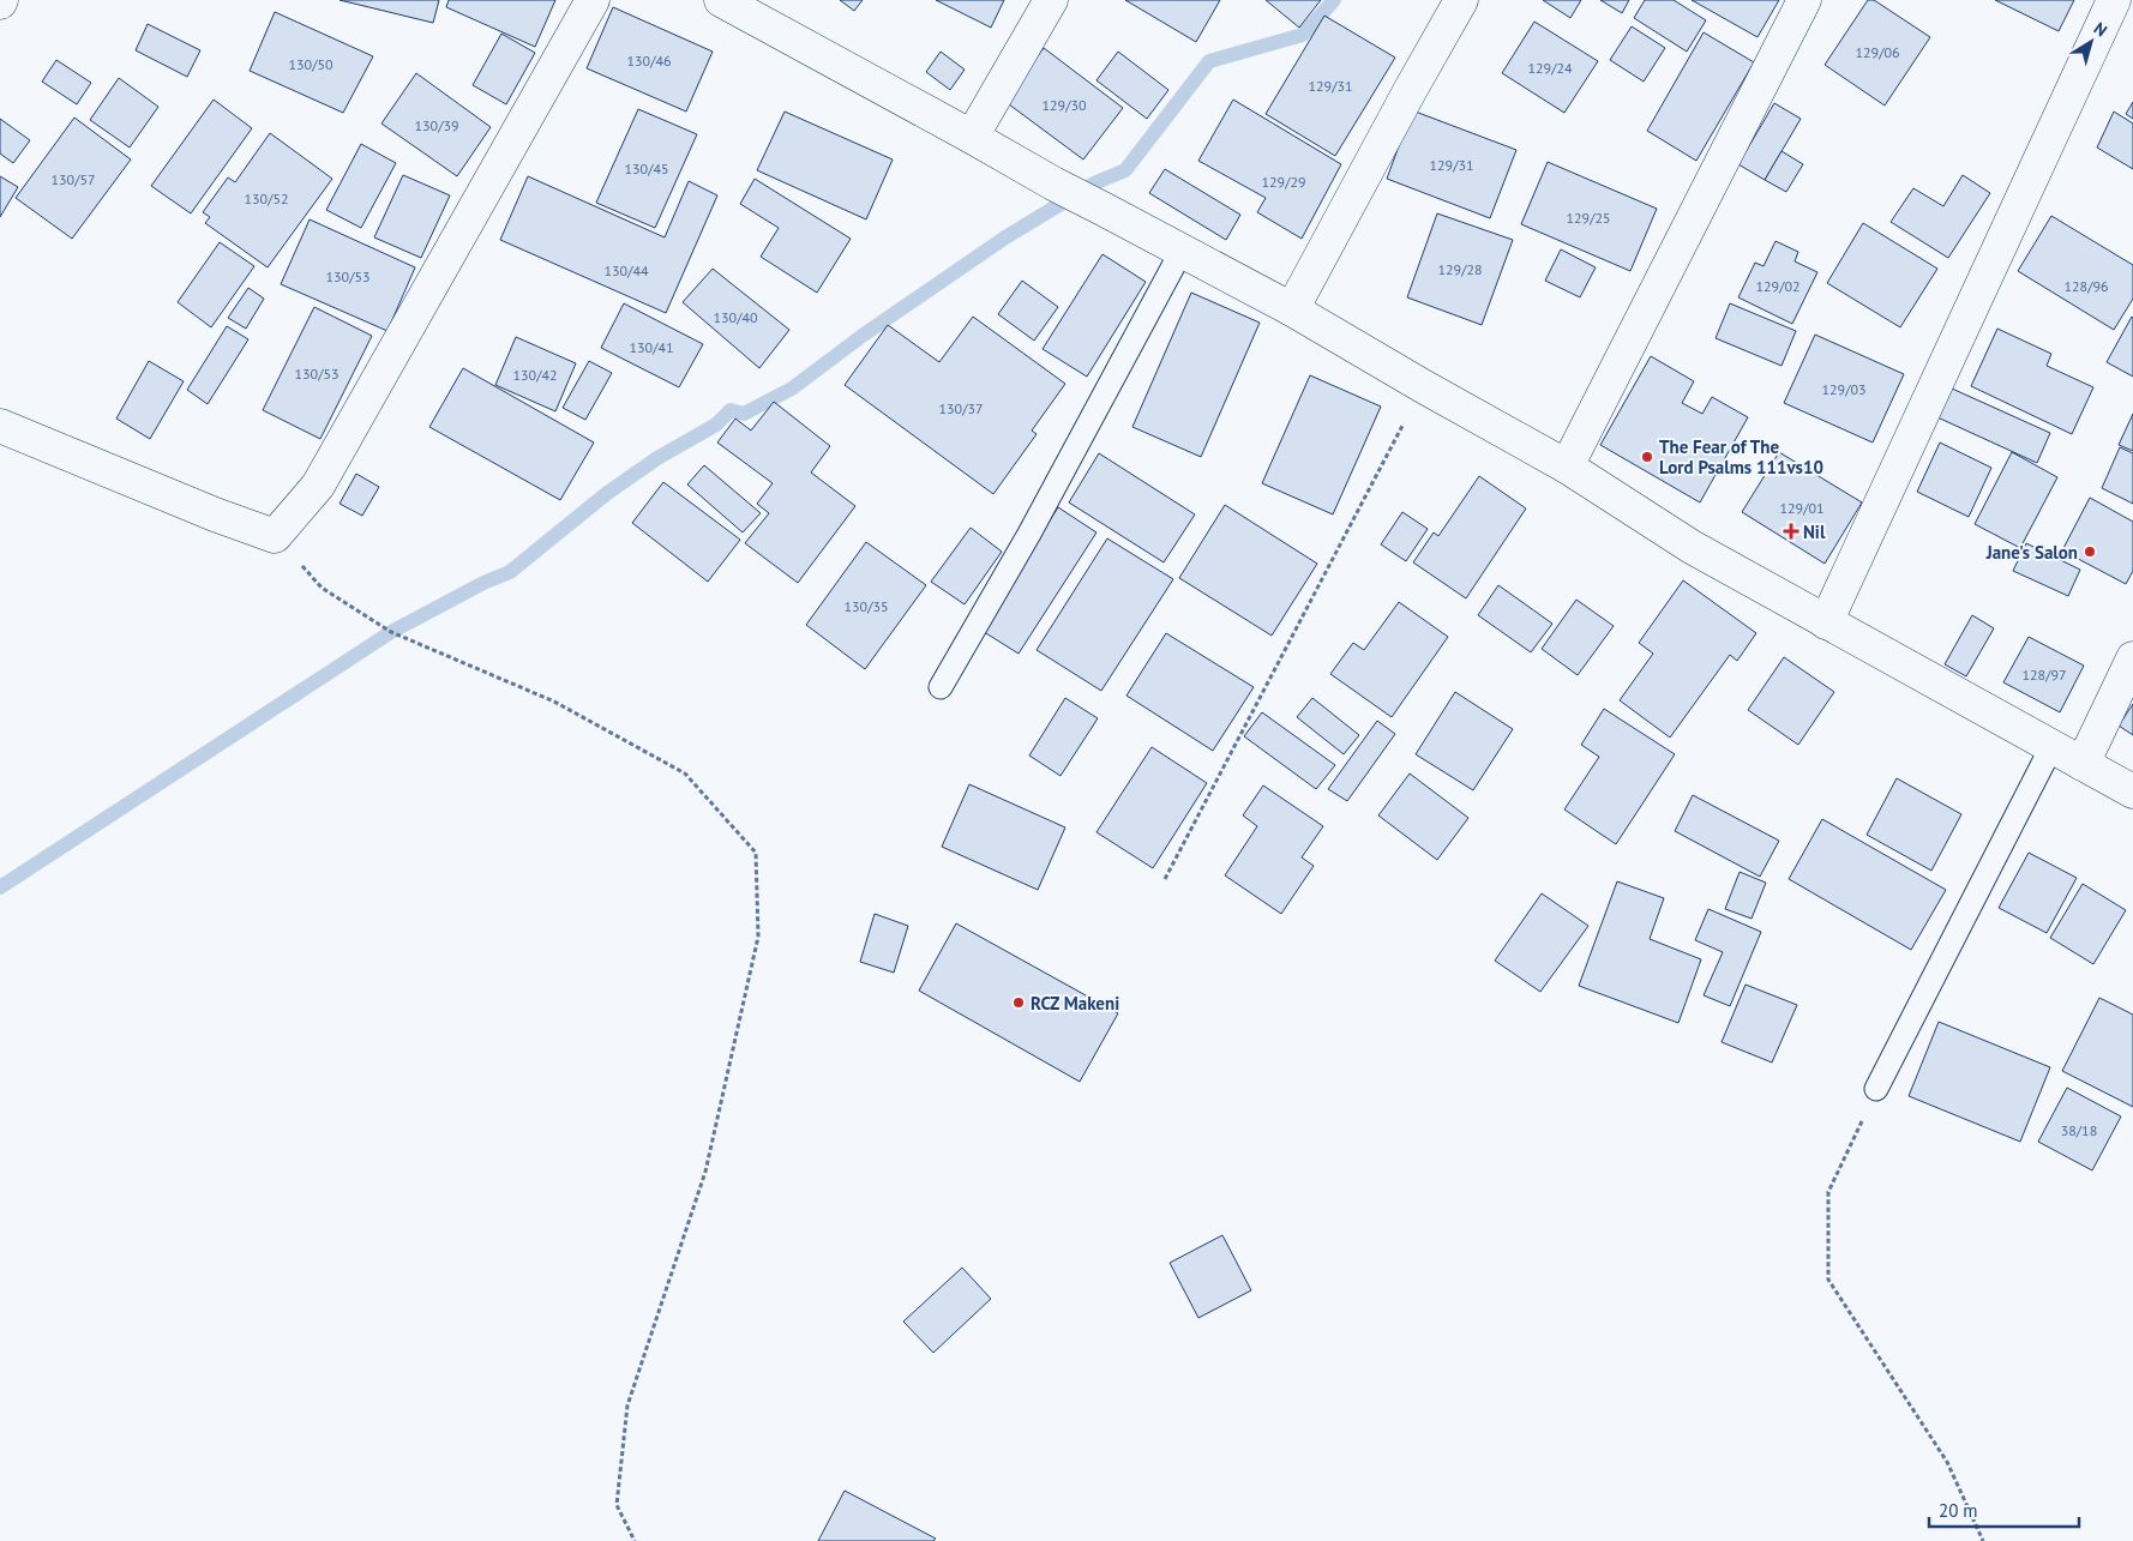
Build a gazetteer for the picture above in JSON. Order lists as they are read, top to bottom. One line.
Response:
{"places":{"other":["The Fear of The Lord Psalms 111vs10","Jane's Salon","RCZ Makeni"],"health":["Nil"]},"house_numbers":["129/06","130/46","130/50","129/24","129/31","129/30","130/39","129/31","130/45","130/57","129/29","130/52","129/25","129/28","130/44","130/53","129/02","128/96","130/40","130/41","130/53","130/42","129/03","130/37","129/01","130/35","128/97","38/18"],"scale_bar":"20 m","north":"top right"}
